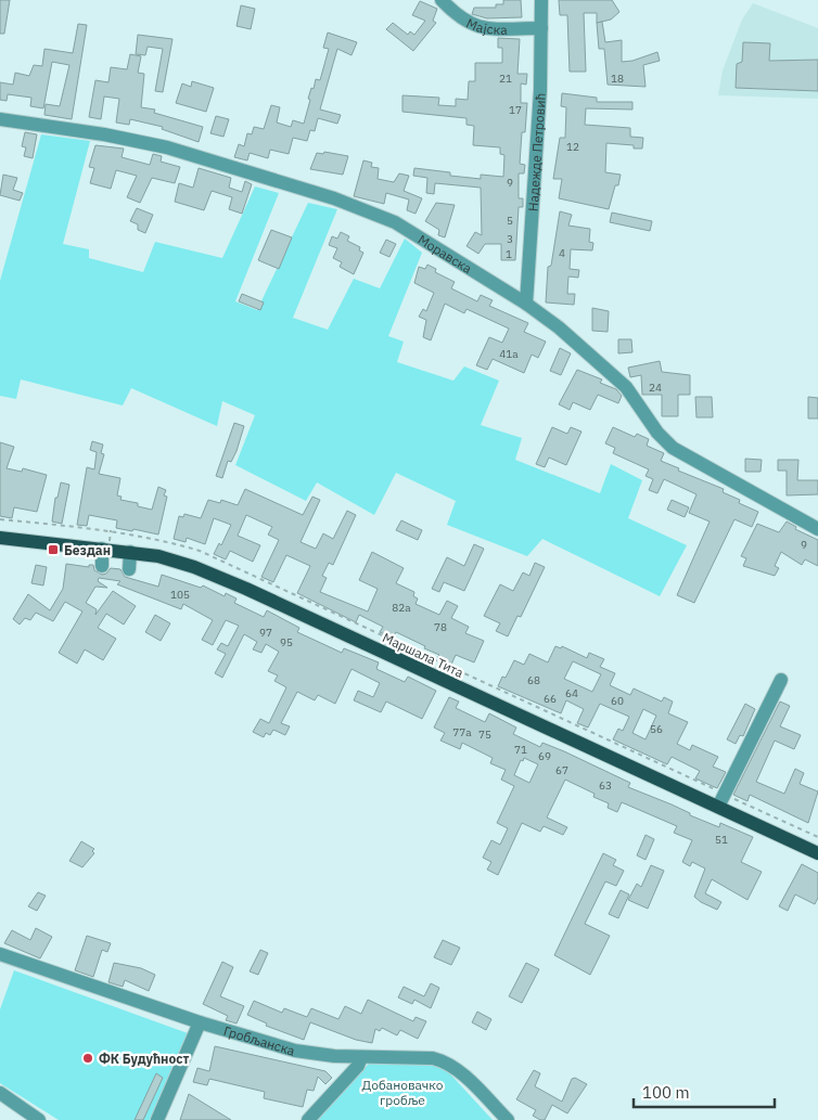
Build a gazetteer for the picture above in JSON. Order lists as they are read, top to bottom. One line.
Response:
{"streets":{"main road":["Маршала Тита"],"street":["Мајска","Надежде Петровић","Моравска","Гробљанска"]},"crossings":[["Мајска","Надежде Петровић"],["Надежде Петровић","Моравска"]],"parks":["Добановачко гробље"],"places":{"transit":["Бездан"],"other":["ФК Будућност"]},"house_numbers":["21","18","17","12","9","5","3","4","1","41a","24","9","105","82a","78","97","95","68","64","66","60","56","77a","75","71","69","67","63","51"],"scale_bar":"100 m"}
